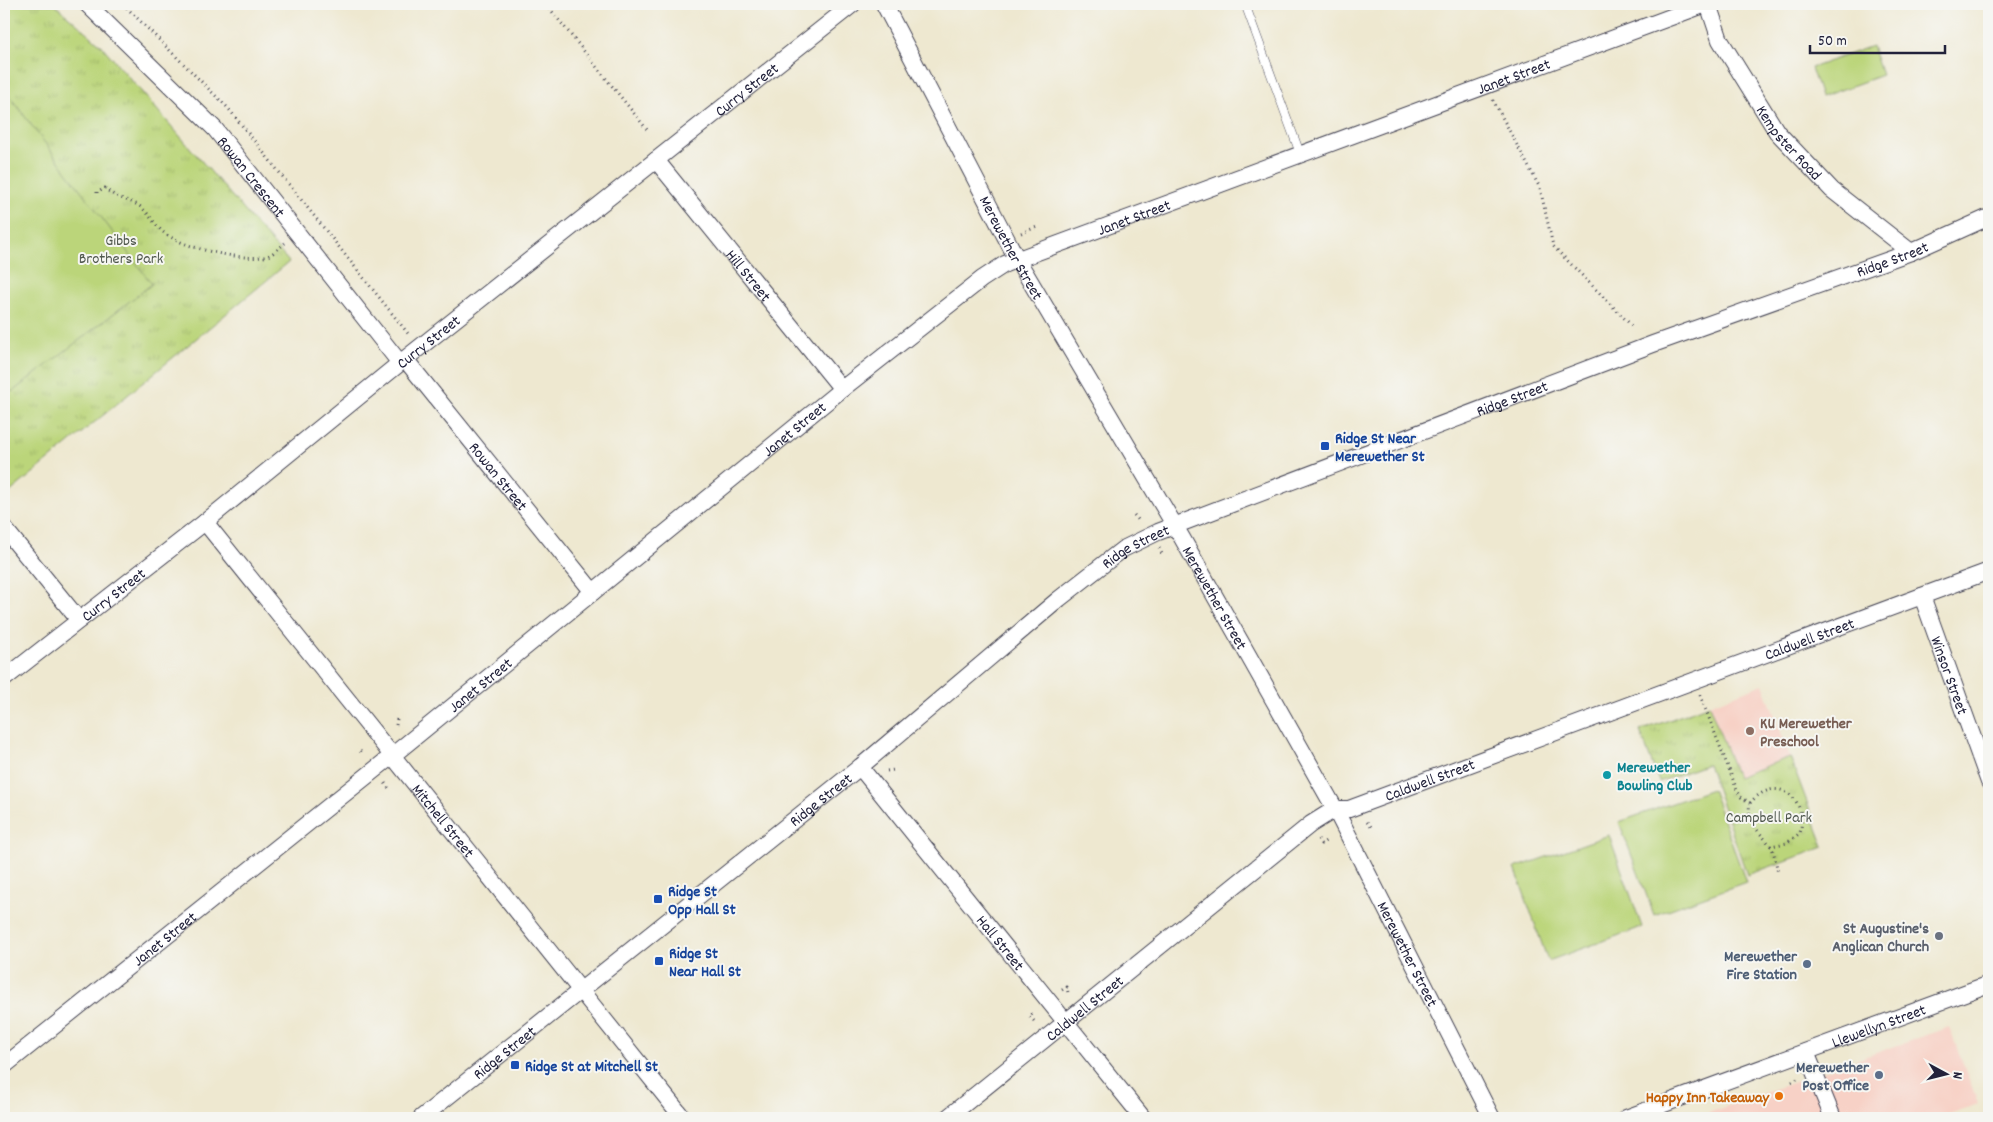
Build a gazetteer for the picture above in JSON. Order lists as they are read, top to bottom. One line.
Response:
{"streets":{"street":["Janet Street","Curry Street","Kempster Road","Rowan Crescent","Merewether Street","Ridge Street","Hill Street","Rowan Street","Caldwell Street","Winsor Street","Mitchell Street","Hall Street","Llewellyn Street"]},"crossings":[["Janet Street","Kempster Road"],["Janet Street","Merewether Street"],["Janet Street","Hill Street"],["Janet Street","Rowan Street"],["Janet Street","Mitchell Street"],["Curry Street","Rowan Crescent"],["Curry Street","Hill Street"],["Curry Street","Rowan Street"],["Curry Street","Mitchell Street"],["Kempster Road","Ridge Street"],["Rowan Crescent","Rowan Street"],["Merewether Street","Ridge Street"],["Merewether Street","Caldwell Street"],["Ridge Street","Mitchell Street"],["Ridge Street","Hall Street"],["Caldwell Street","Winsor Street"],["Caldwell Street","Hall Street"]],"parks":["Gibbs Brothers Park","Campbell Park"],"places":{"transit":["Ridge St Near Merewether St","Ridge St Opp Hall St","Ridge St Near Hall St","Ridge St at Mitchell St"],"other":["KU Merewether Preschool","Merewether Bowling Club","St Augustine's Anglican Church","Merewether Fire Station","Merewether Post Office","Happy Inn Takeaway"]},"scale_bar":"50 m","north":"right"}
